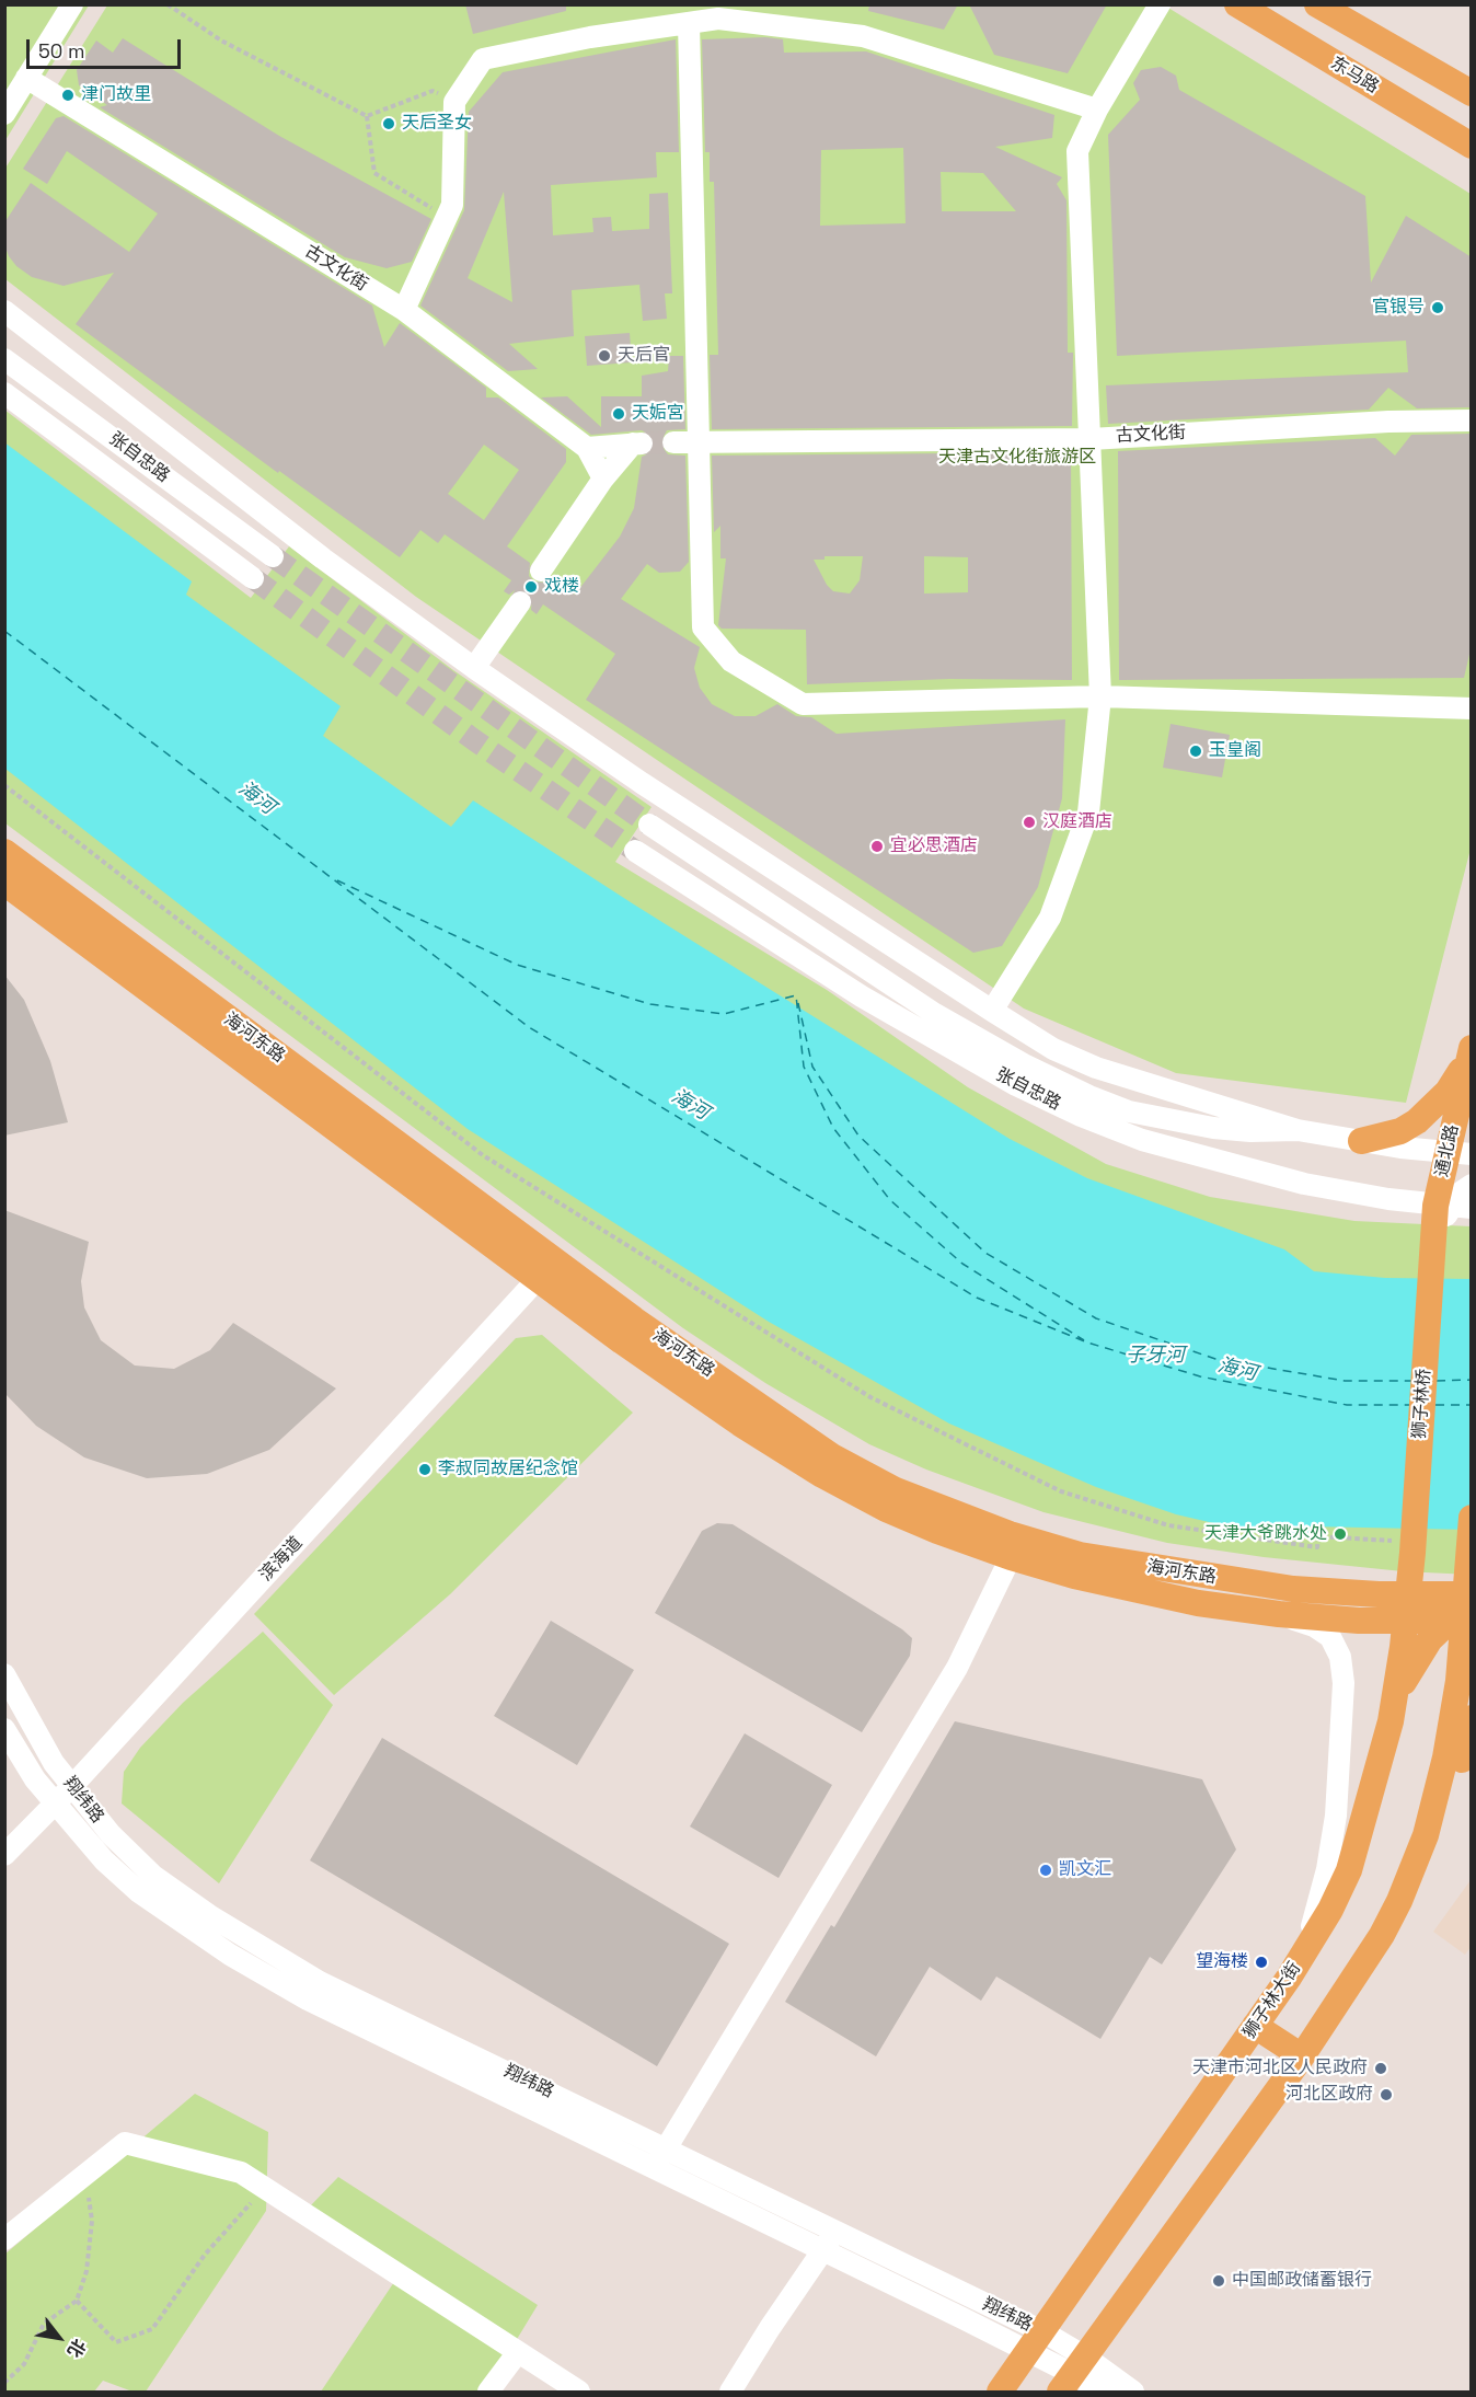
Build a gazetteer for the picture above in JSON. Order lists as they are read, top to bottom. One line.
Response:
{"streets":{"main road":["东马路","海河东路","通北路","狮子林桥","狮子林大街"],"street":["古文化街","张自忠路","滨海道","翔纬路"]},"crossings":[["张自忠路","通北路"],["海河东路","滨海道"],["海河东路","狮子林大街"],["通北路","狮子林桥"],["狮子林桥","狮子林大街"],["滨海道","翔纬路"],["翔纬路","狮子林大街"]],"water":["海河","子牙河"],"parks":["天津古文化街旅游区"],"places":["津门故里","天后圣女","官银号","天后官","天姤宮","戏楼","玉皇阁","汉庭酒店","宜必思酒店","李叔同故居纪念馆","天津大爷跳水处","凯文汇","望海楼","天津市河北区人民政府","河北区政府","中国邮政储蓄银行"],"scale_bar":"50 m","north":"bottom right"}
